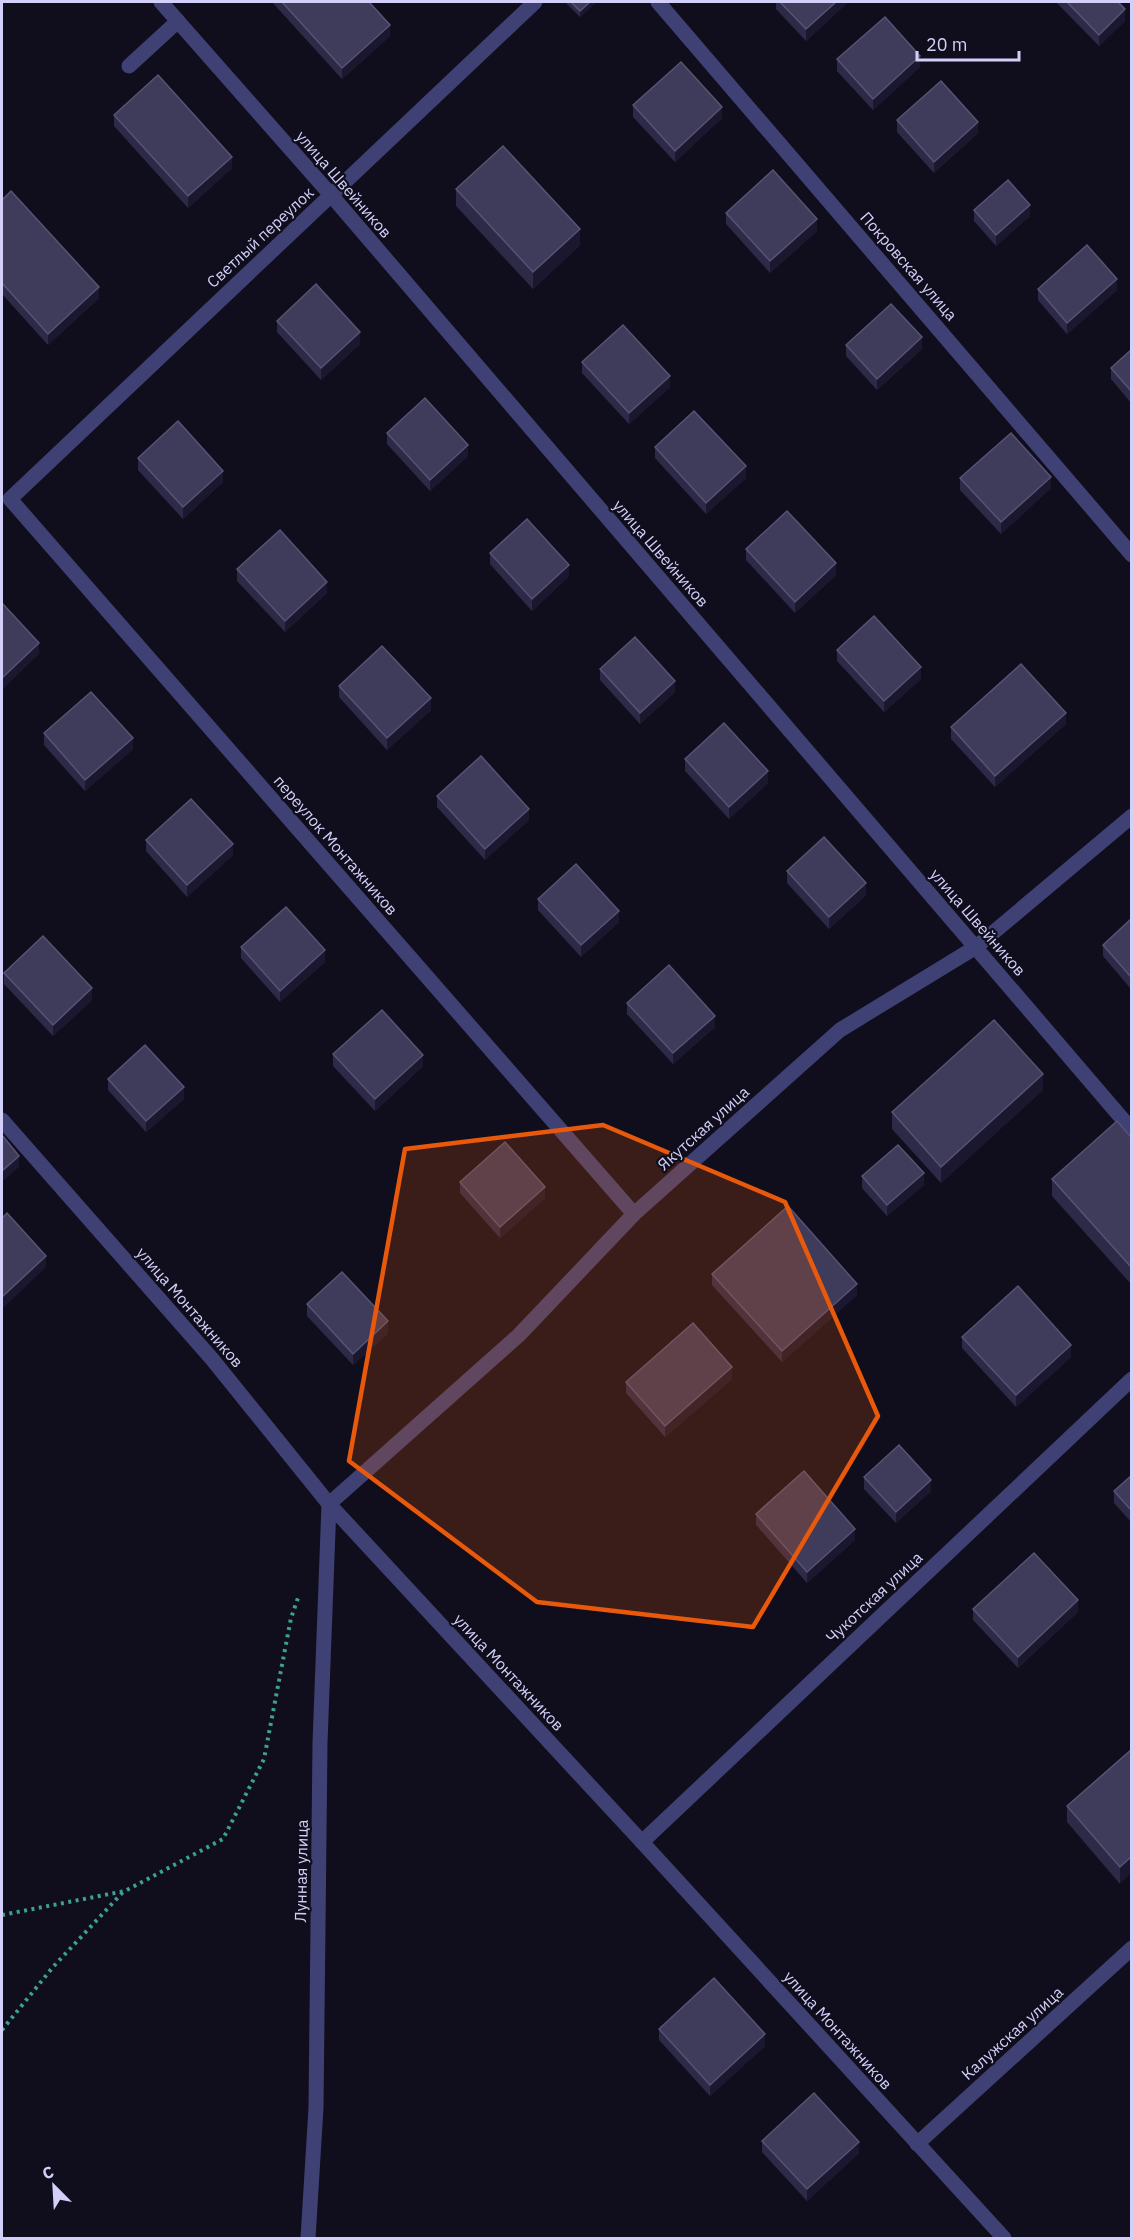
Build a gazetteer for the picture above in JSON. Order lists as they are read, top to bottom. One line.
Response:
{"streets":{"street":["улица Швейников","Светлый переулок","Покровская улица","переулок Монтажников","Якутская улица","улица Монтажников","Чукотская улица","Лунная улица","Калужская улица"]},"crossings":[["улица Швейников","Светлый переулок"],["улица Швейников","Якутская улица"],["Светлый переулок","переулок Монтажников"],["переулок Монтажников","Якутская улица"],["Якутская улица","улица Монтажников"],["Якутская улица","Лунная улица"],["улица Монтажников","Чукотская улица"],["улица Монтажников","Лунная улица"],["улица Монтажников","Калужская улица"]],"scale_bar":"20 m","north":"top left"}
